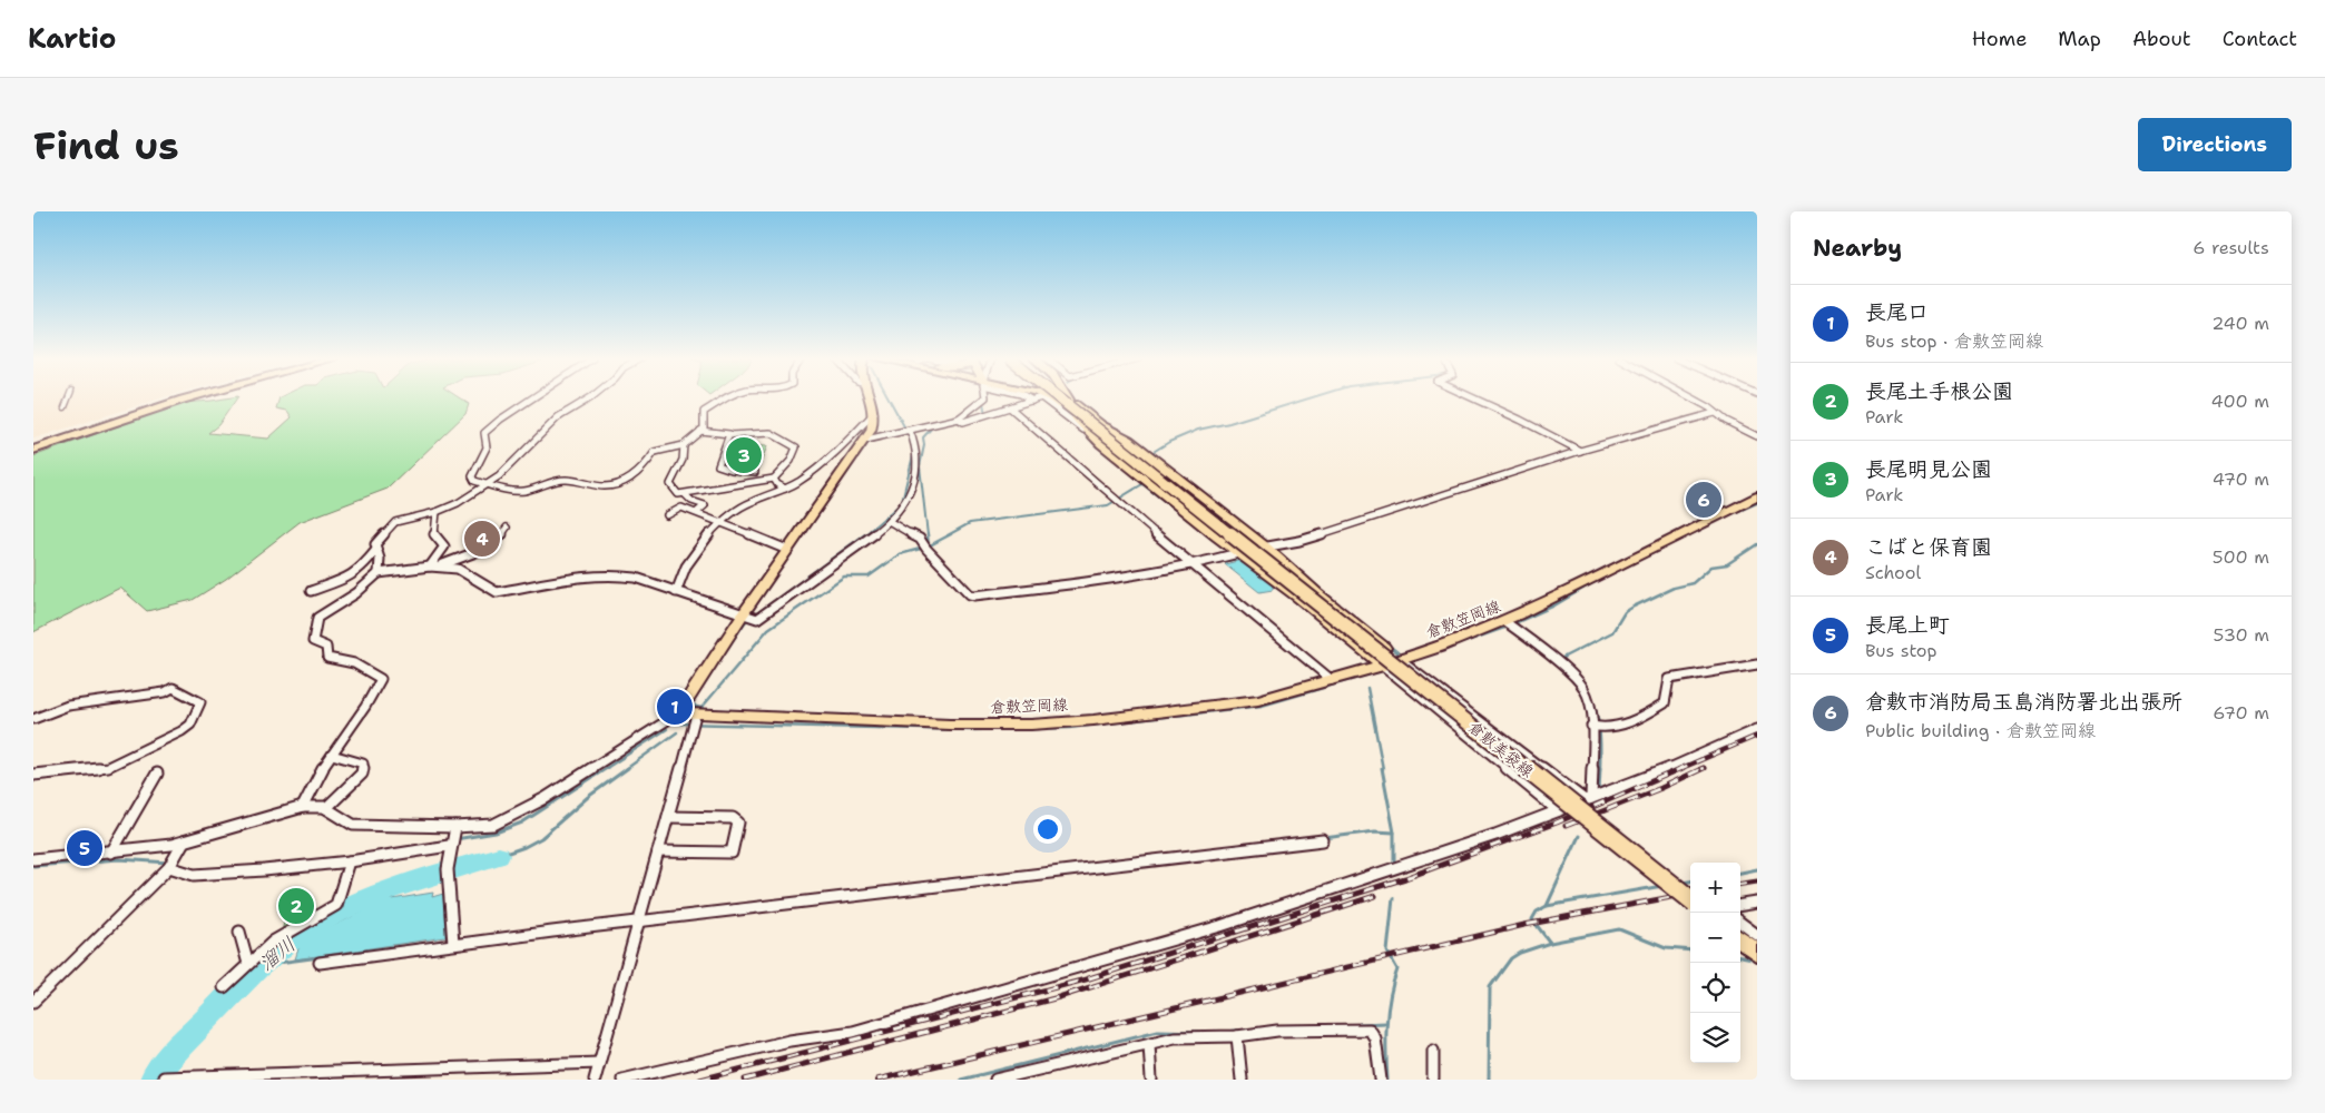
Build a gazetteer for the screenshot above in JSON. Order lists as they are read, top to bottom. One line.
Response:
{"streets":{"highway":["倉敷美袋線"],"main road":["倉敷笠岡線"]},"water":["溜川"],"page":{"header":"Kartio","nav":["Home","Map","About","Contact"],"buttons":"Directions","title":"Find us","heading":["Nearby","6 results"],"list":[{"mark":"1","name":"長尾口","note":"Bus stop · 倉敷笠岡線","value":"240 m"},{"mark":"2","name":"長尾土手根公園","note":"Park","value":"400 m"},{"mark":"3","name":"長尾明見公園","note":"Park","value":"470 m"},{"mark":"4","name":"こばと保育園","note":"School","value":"500 m"},{"mark":"5","name":"長尾上町","note":"Bus stop","value":"530 m"},{"mark":"6","name":"倉敷市消防局玉島消防署北出張所","note":"Public building · 倉敷笠岡線","value":"670 m"}],"pins":["3","6","4","1","5","2"],"map_buttons":["+","−"]}}
